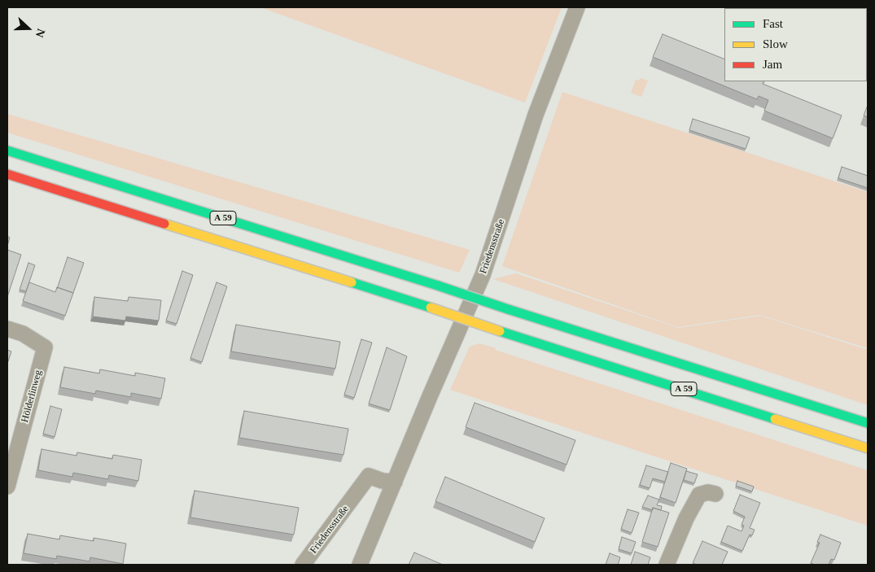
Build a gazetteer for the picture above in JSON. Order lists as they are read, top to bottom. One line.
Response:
{"streets":{"highway":["A 59"],"street":["Friedensstraße","Hölderlinweg"]},"legend":["Fast","Slow","Jam"],"north":"right"}
